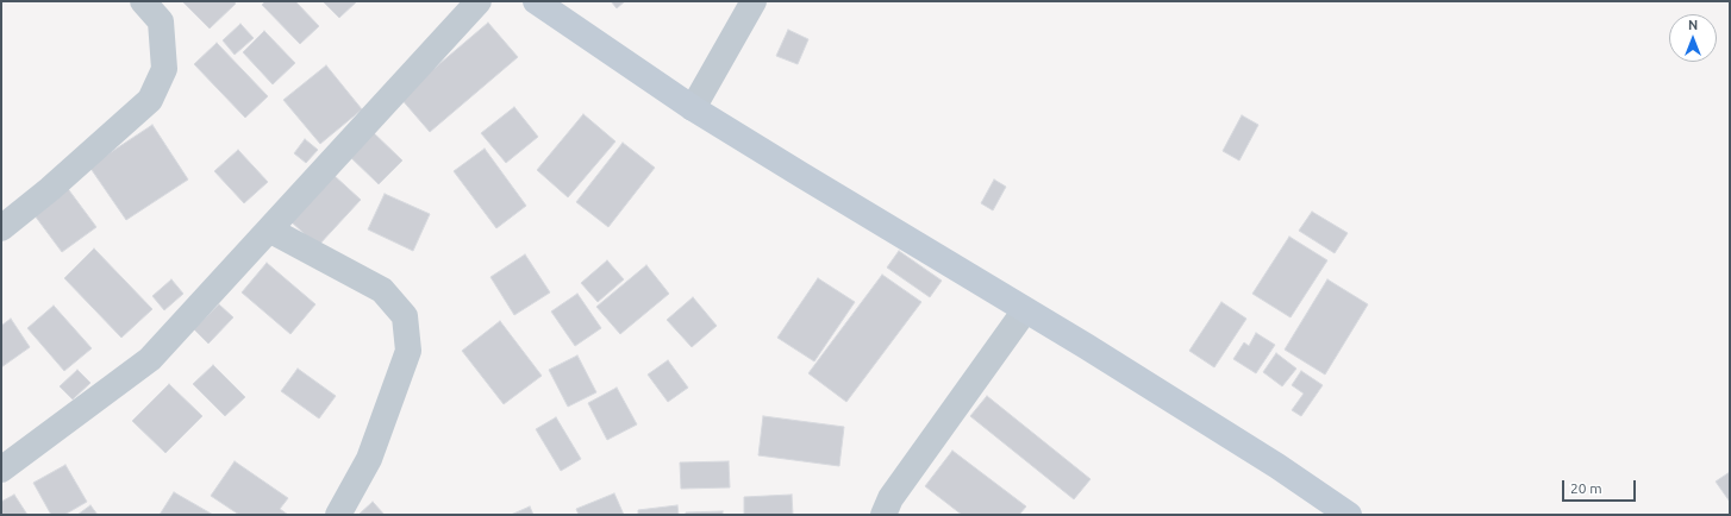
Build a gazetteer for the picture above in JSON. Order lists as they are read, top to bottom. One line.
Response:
{"scale_bar":"20 m","north":"top"}
